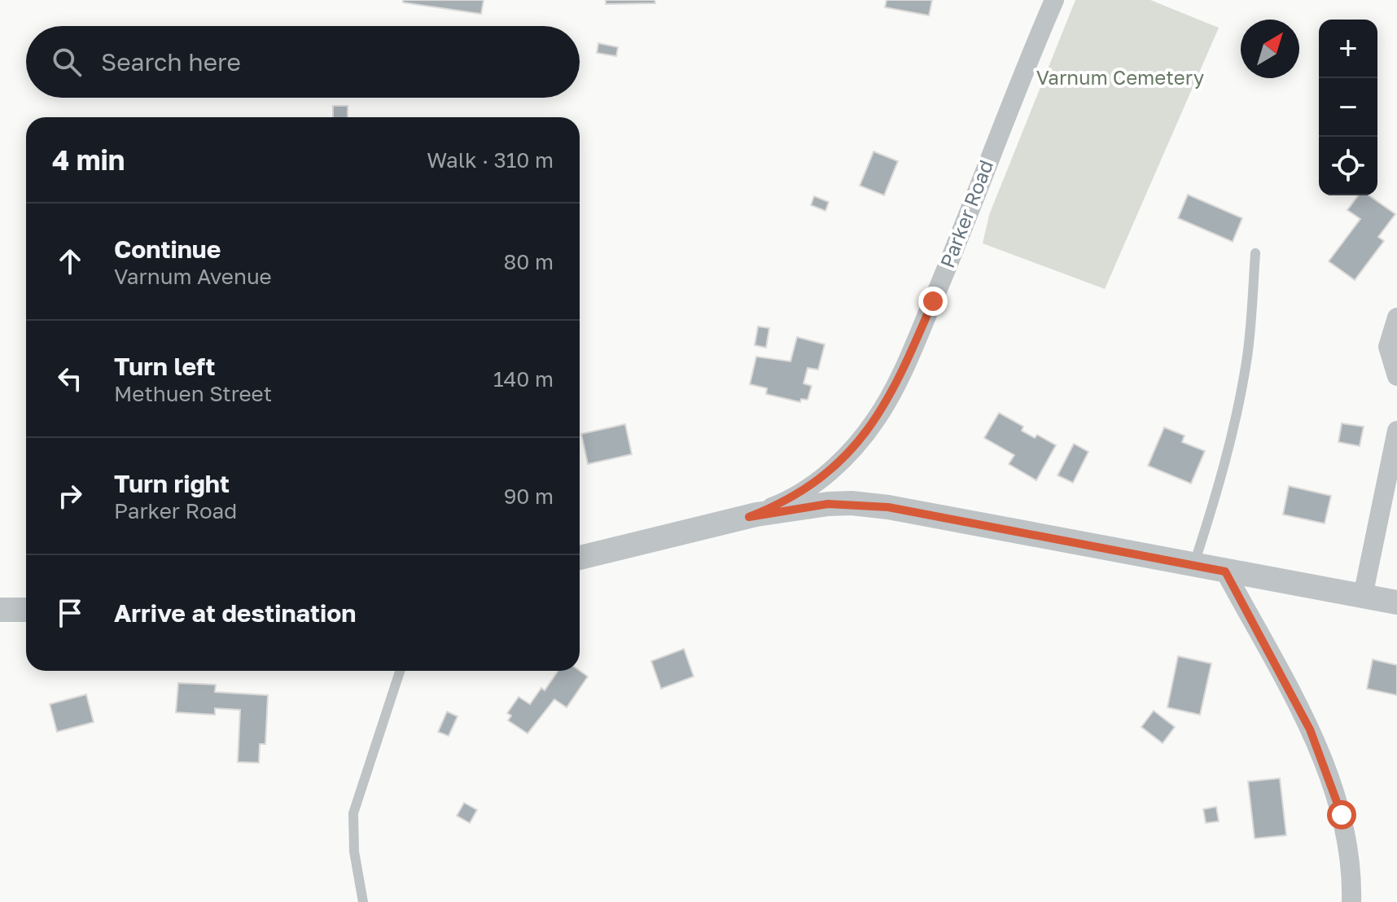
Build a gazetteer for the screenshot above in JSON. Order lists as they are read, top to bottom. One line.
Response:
{"streets":{"street":["Parker Road"]},"parks":["Varnum Cemetery"],"north":"top right","page":{"map_buttons":["+","−"],"search":"Search here","heading":["4 min","Walk · 310 m"],"list":[["Continue","Varnum Avenue","80 m"],["Turn left","Methuen Street","140 m"],["Turn right","Parker Road","90 m"],"Arrive at destination"]}}
